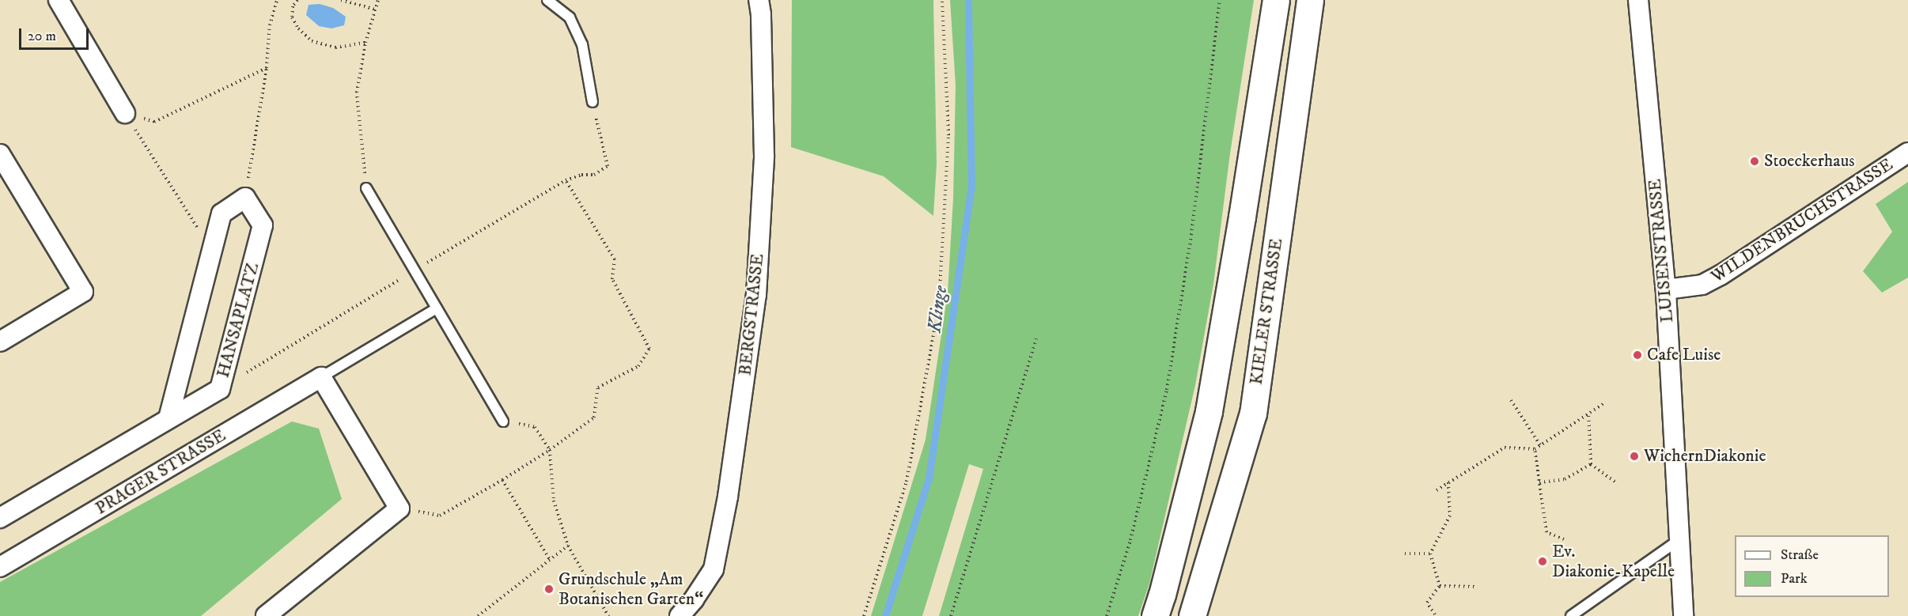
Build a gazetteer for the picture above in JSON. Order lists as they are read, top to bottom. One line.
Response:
{"streets":{"main road":["KIELER STRASSE"],"street":["WILDENBRUCHSTRASSE","LUISENSTRASSE","BERGSTRASSE","HANSAPLATZ","PRAGER STRASSE"]},"crossings":[["WILDENBRUCHSTRASSE","LUISENSTRASSE"]],"water":["Klinge"],"places":["Stoeckerhaus","Cafe Luise","WichernDiakonie","Ev. Diakonie-Kapelle","Grundschule „Am Botanischen Garten“"],"legend":["Straße","Park"],"scale_bar":"20 m"}
